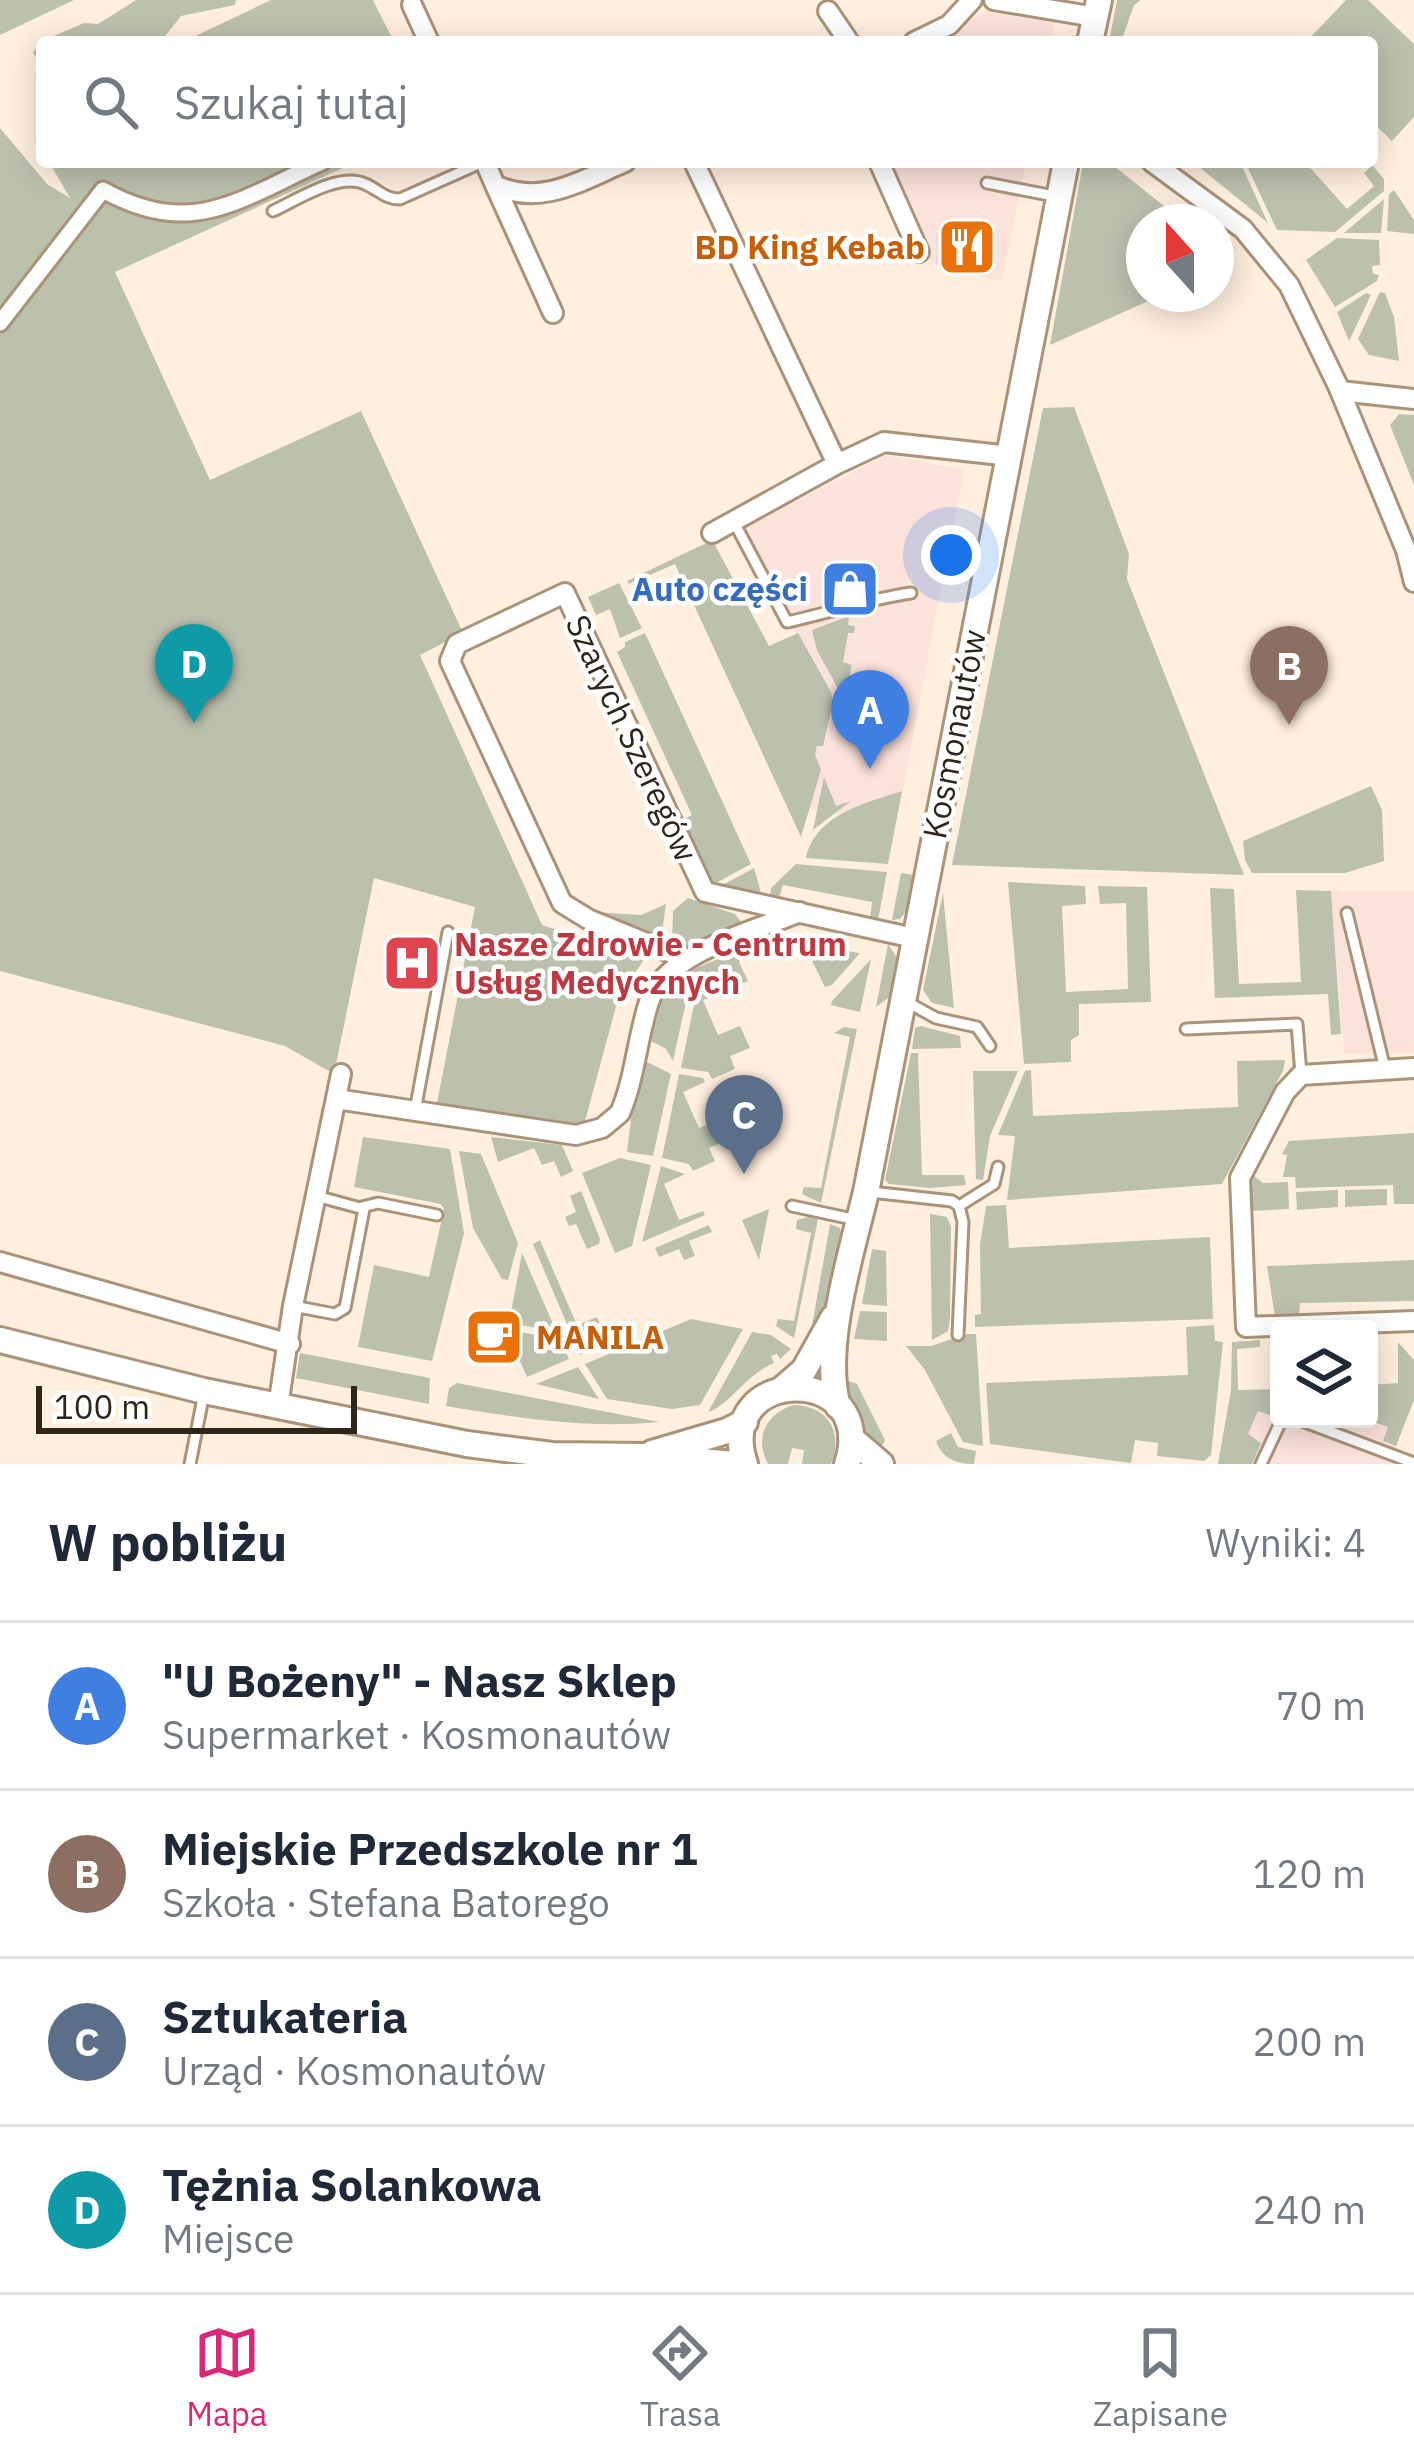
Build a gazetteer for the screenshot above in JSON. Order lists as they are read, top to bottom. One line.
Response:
{"streets":{"street":["Kosmonautów","Szarych Szeregów"]},"crossings":[["Kosmonautów","Szarych Szeregów"]],"places":{"restaurant":["BD King Kebab"],"shop":["Auto części"],"hospital":["Nasze Zdrowie - Centrum Usług Medycznych"],"cafe":["MANILA"]},"scale_bar":"100 m","north":"top","page":{"search":"Szukaj tutaj","pins":["D","B","A","C"],"scale":"100 m","heading":["W pobliżu","Wyniki: 4"],"list":[{"mark":"A","name":"\"U Bożeny\" - Nasz Sklep","note":"Supermarket · Kosmonautów","value":"70 m"},{"mark":"B","name":"Miejskie Przedszkole nr 1","note":"Szkoła · Stefana Batorego","value":"120 m"},{"mark":"C","name":"Sztukateria","note":"Urząd · Kosmonautów","value":"200 m"},{"mark":"D","name":"Tężnia Solankowa","note":"Miejsce","value":"240 m"}],"nav":["Mapa","Trasa","Zapisane"]}}
